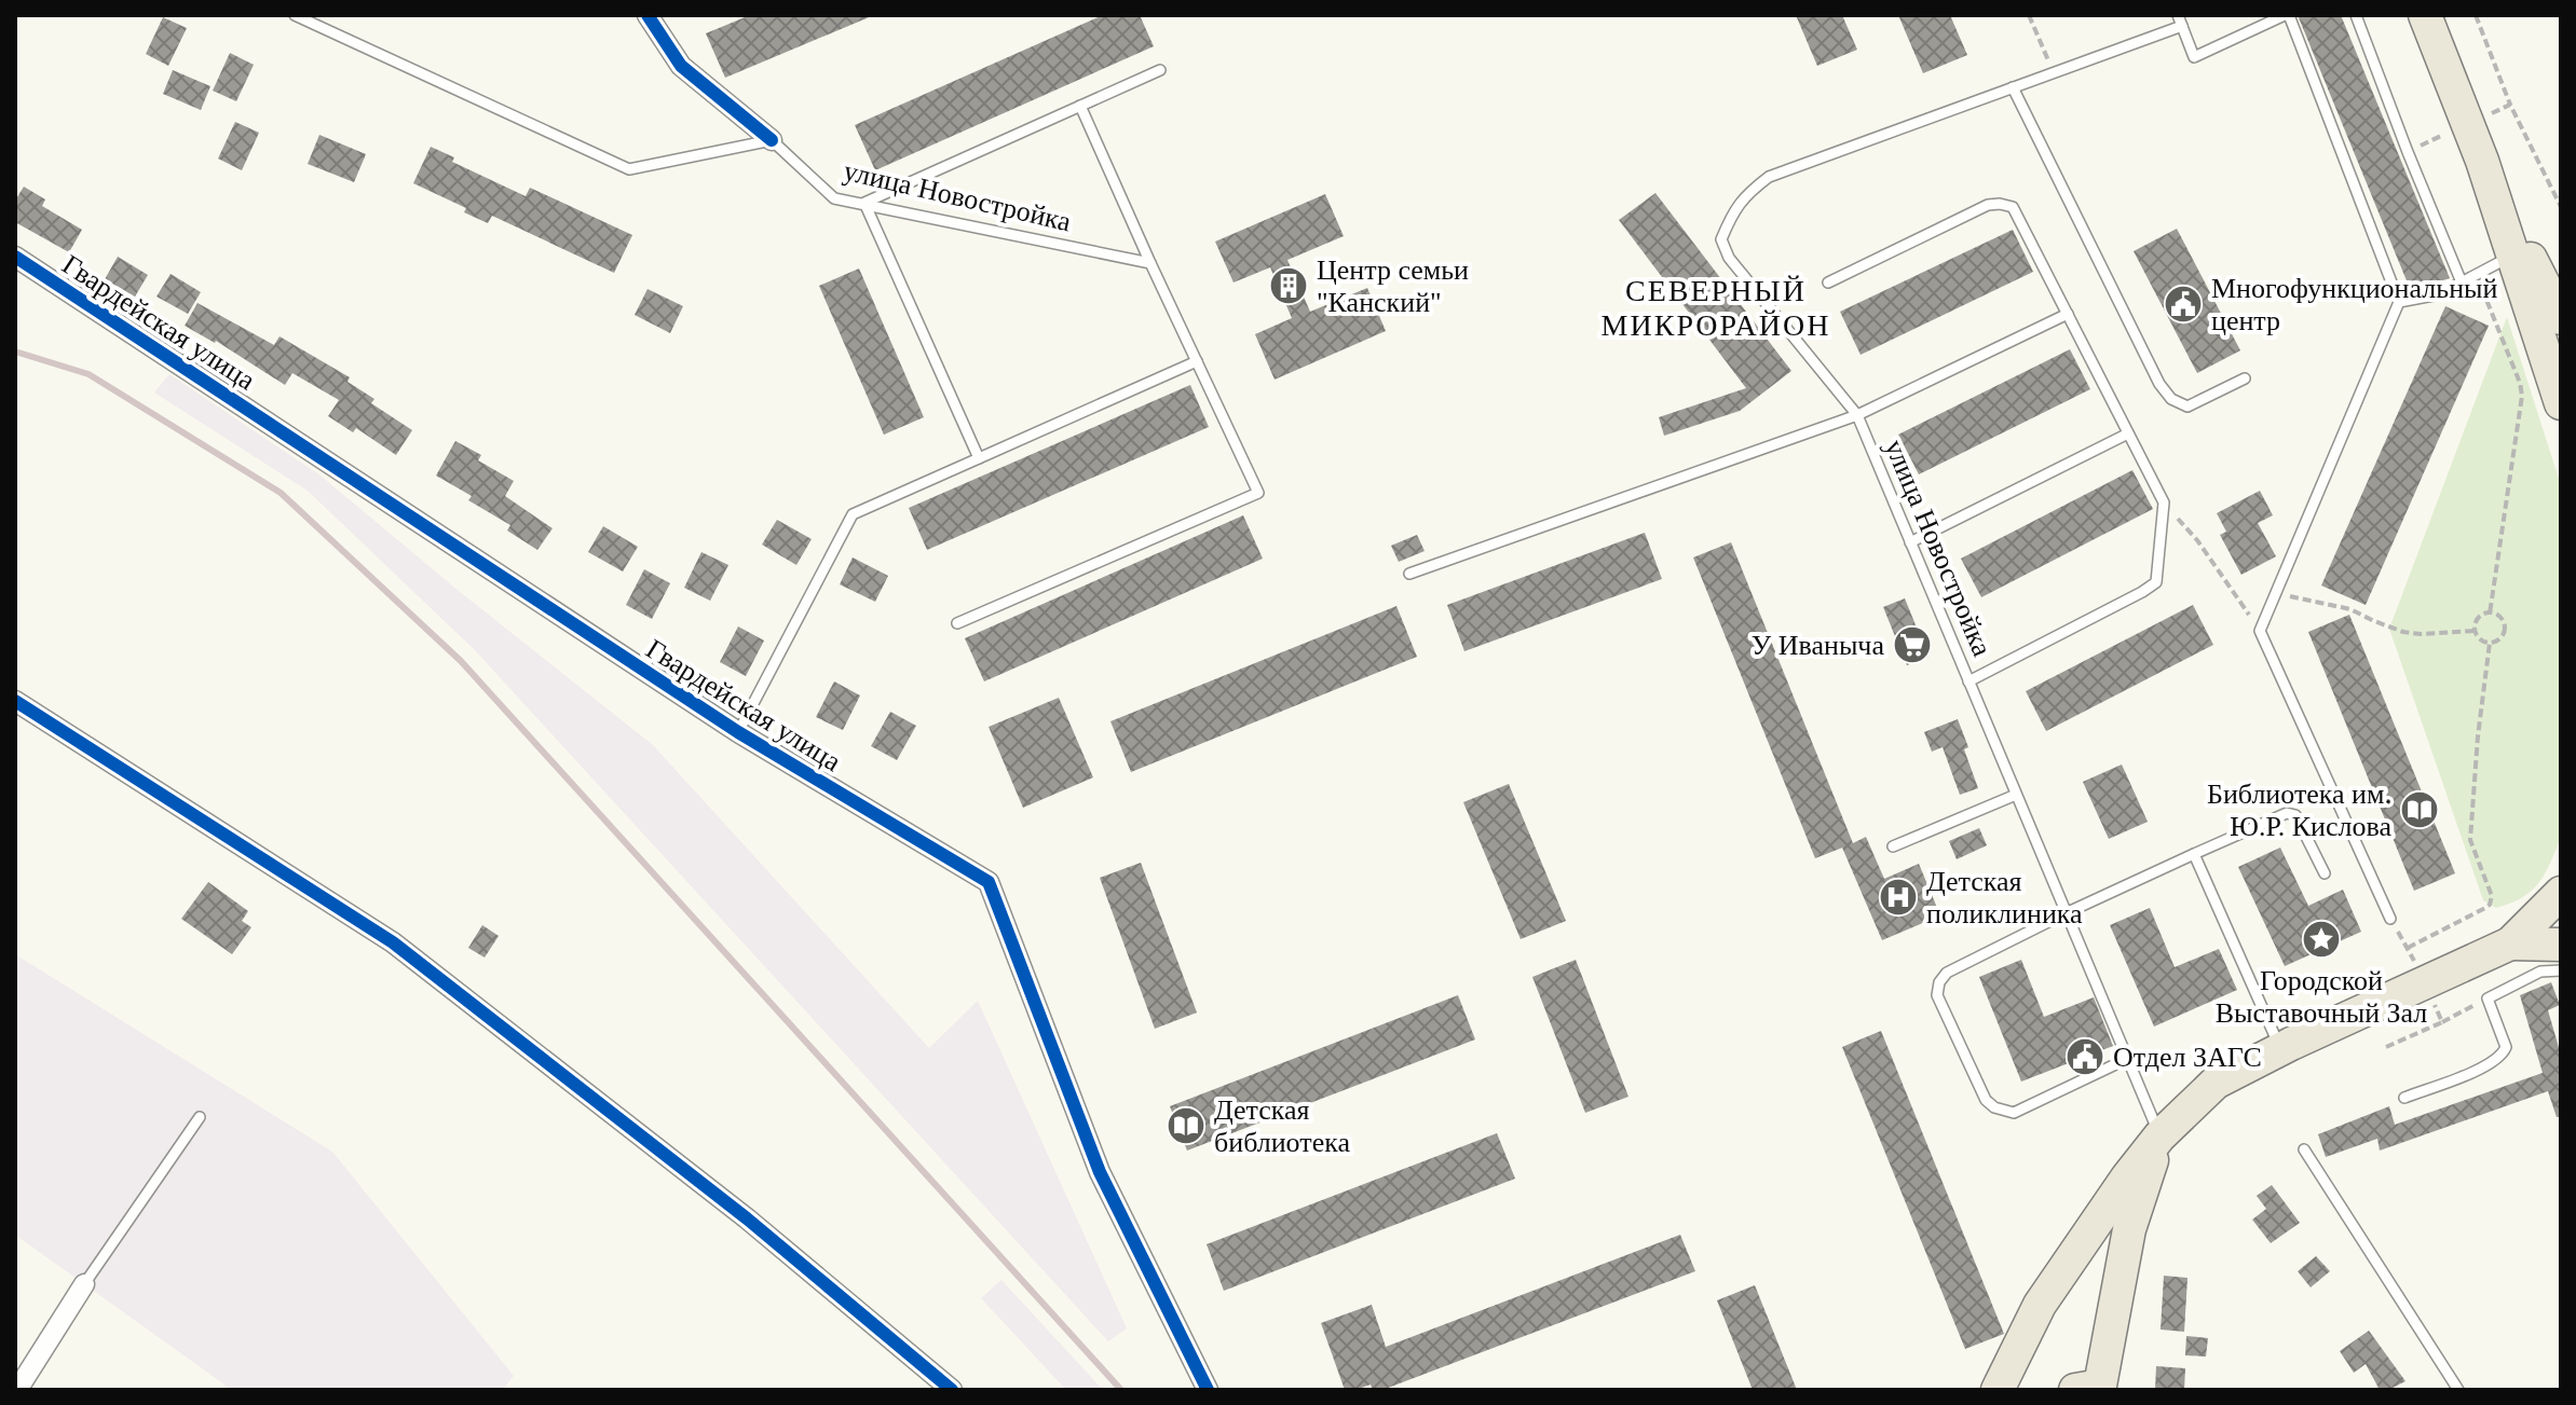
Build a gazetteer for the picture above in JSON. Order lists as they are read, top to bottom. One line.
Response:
{"streets":{"street":["Гвардейская улица"],"lane":["улица Новостройка"]},"districts":["СЕВЕРНЫЙ МИКРОРАЙОН"],"places":{"building":["Центр семьи \"Канский\""],"public building":["Многофункциональный центр","Отдел ЗАГС"],"supermarket":["У Иваныча"],"library":["Библиотека им. Ю.Р. Кислова","Детская библиотека"],"hospital":["Детская поликлиника"],"place":["Городской Выставочный Зал"]}}
